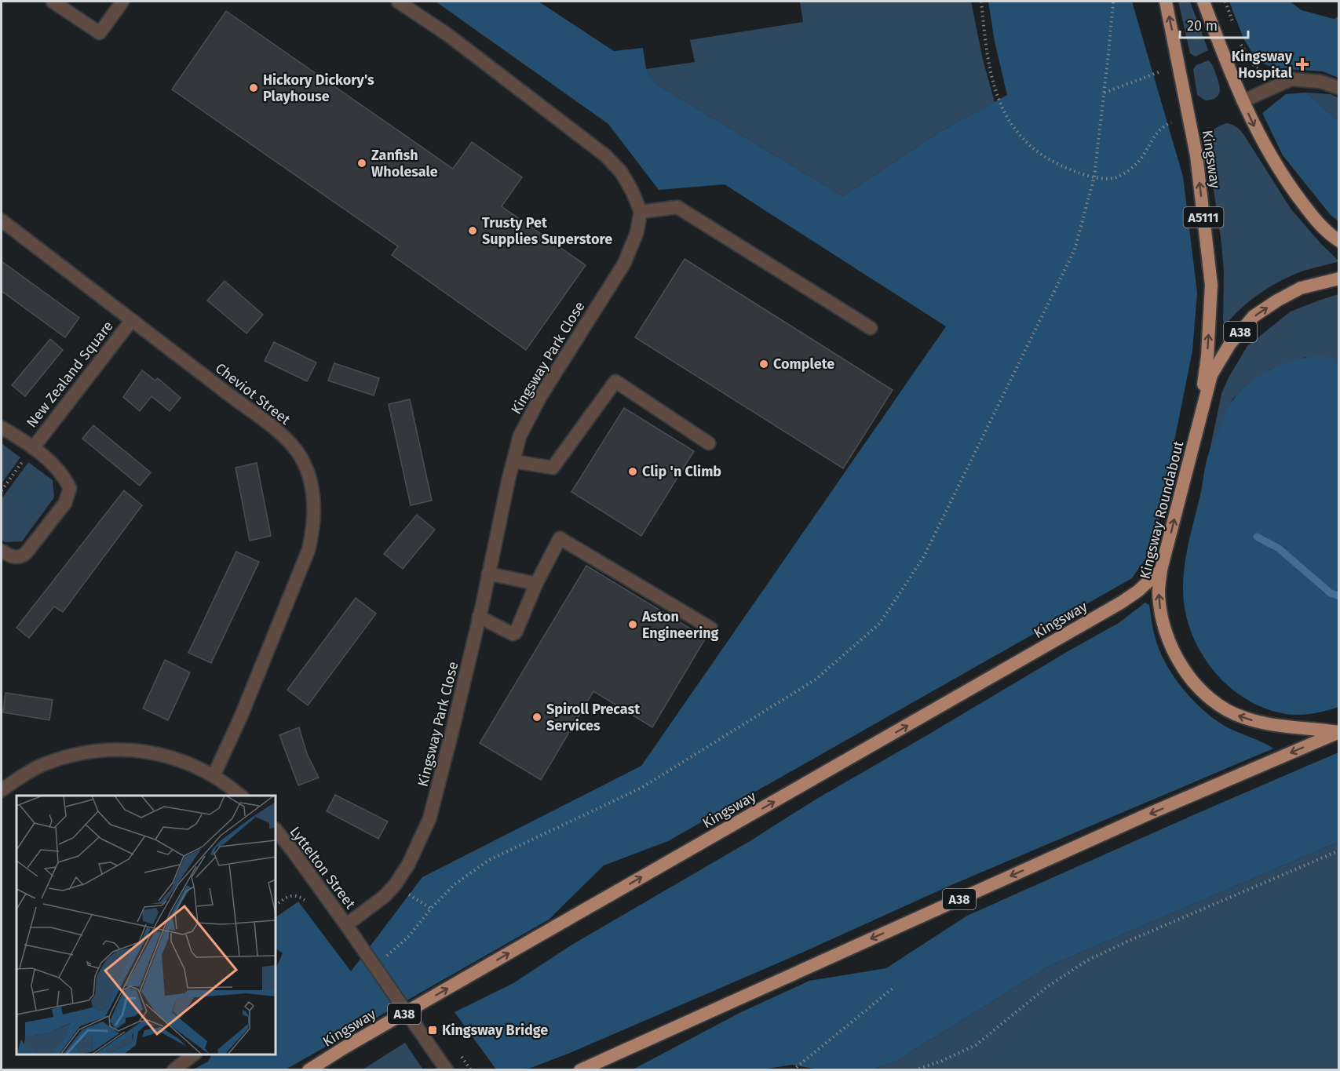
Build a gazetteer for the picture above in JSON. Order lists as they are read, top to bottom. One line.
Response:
{"streets":{"highway":["Kingsway","A5111","A38","Kingsway Roundabout"],"street":["Kingsway Park Close","New Zealand Square","Cheviot Street","Lyttelton Street"]},"crossings":[["Kingsway","Kingsway Roundabout"],["A38","Kingsway Roundabout"],["Kingsway Park Close","Lyttelton Street"],["New Zealand Square","Cheviot Street"]],"one_way":["Kingsway"],"places":{"health":["Kingsway Hospital"],"other":["Hickory Dickory's Playhouse","Zanfish Wholesale","Trusty Pet Supplies Superstore","Complete","Clip 'n Climb","Aston Engineering","Spiroll Precast Services"],"transit":["Kingsway Bridge"]},"scale_bar":"20 m"}
